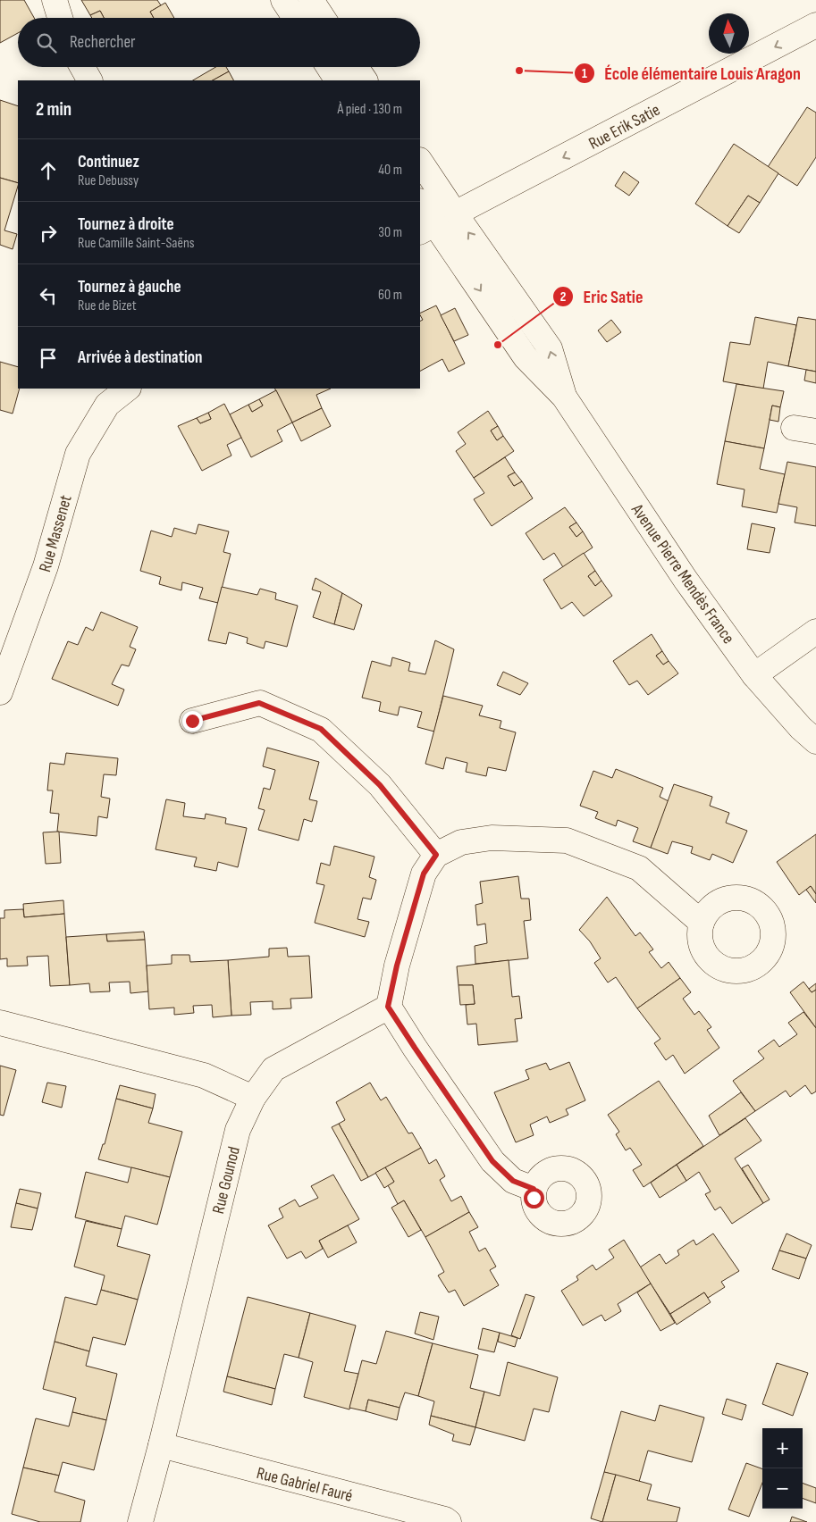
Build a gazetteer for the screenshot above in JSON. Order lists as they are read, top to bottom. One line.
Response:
{"streets":{"street":["Rue Erik Satie","Rue Massenet","Avenue Pierre Mendès France","Rue Gounod","Rue Gabriel Fauré"]},"crossings":[["Rue Erik Satie","Avenue Pierre Mendès France"],["Rue Gounod","Rue Gabriel Fauré"]],"one_way":["Rue Erik Satie"],"places":["École élémentaire Louis Aragon","Eric Satie"],"north":"top","page":{"search":"Rechercher","heading":["2 min","À pied · 130 m"],"list":[["Continuez","Rue Debussy","40 m"],["Tournez à droite","Rue Camille Saint-Saëns","30 m"],["Tournez à gauche","Rue de Bizet","60 m"],"Arrivée à destination"],"map_buttons":["+","−"]}}
